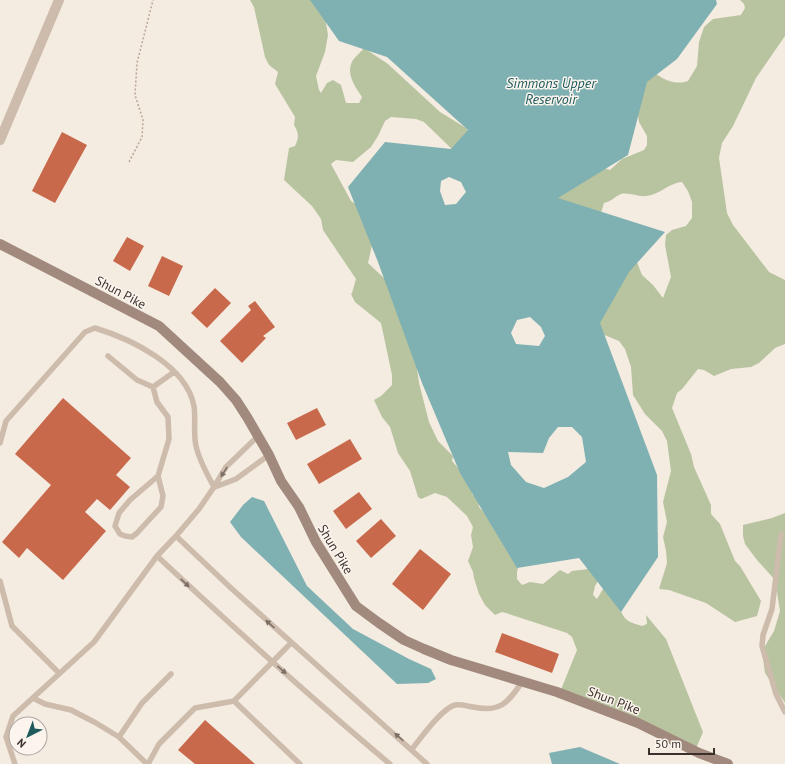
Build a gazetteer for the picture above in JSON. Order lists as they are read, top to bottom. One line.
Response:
{"streets":{"main road":["Shun Pike"]},"water":["Simmons Upper Reservoir"],"scale_bar":"50 m","north":"bottom left"}
